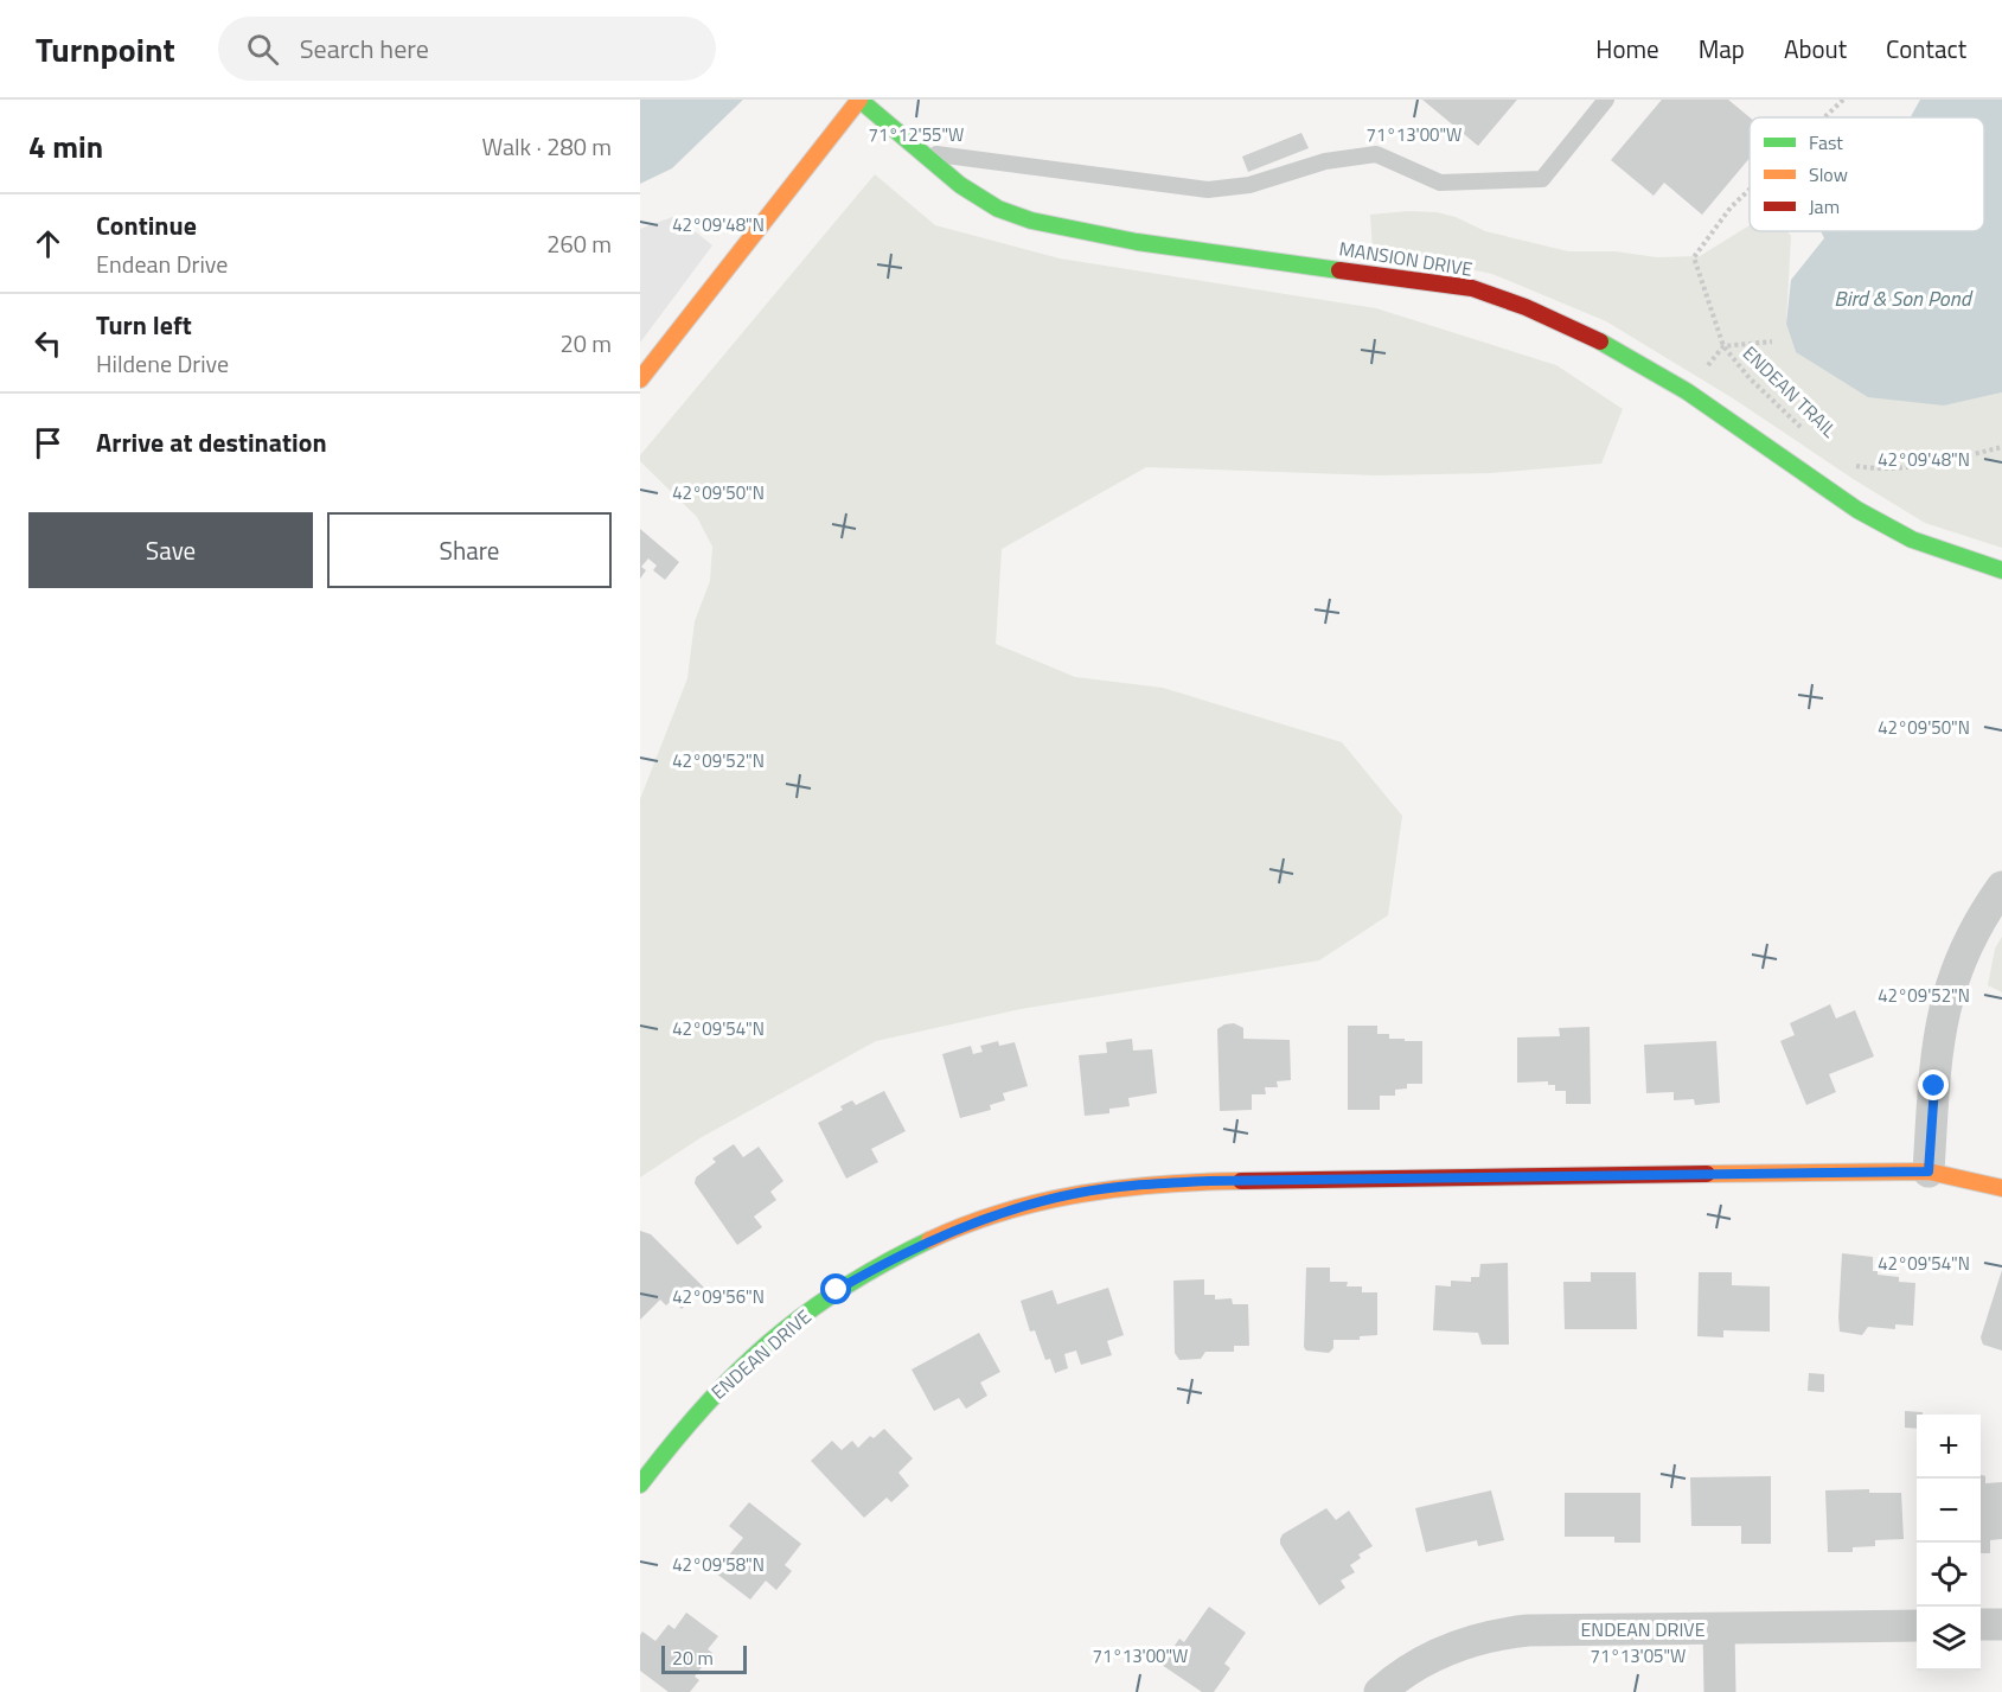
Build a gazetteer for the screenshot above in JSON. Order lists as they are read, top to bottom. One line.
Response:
{"streets":{"street":["MANSION DRIVE","ENDEAN DRIVE"],"path":["ENDEAN TRAIL"]},"water":["Bird & Son Pond"],"legend":["Fast","Slow","Jam"],"scale_bar":"20 m","page":{"header":"Turnpoint","search":"Search here","nav":["Home","Map","About","Contact"],"heading":["4 min","Walk · 280 m"],"list":[["Continue","Endean Drive","260 m"],["Turn left","Hildene Drive","20 m"],"Arrive at destination"],"buttons":["Save","Share"],"map_buttons":["+","−"],"scale":"20 m"},"coordinates":["71°12'55\"W","71°13'00\"W","42°09'48\"N","42°09'50\"N","42°09'52\"N","42°09'54\"N","42°09'56\"N","42°09'58\"N","71°13'05\"W"]}
